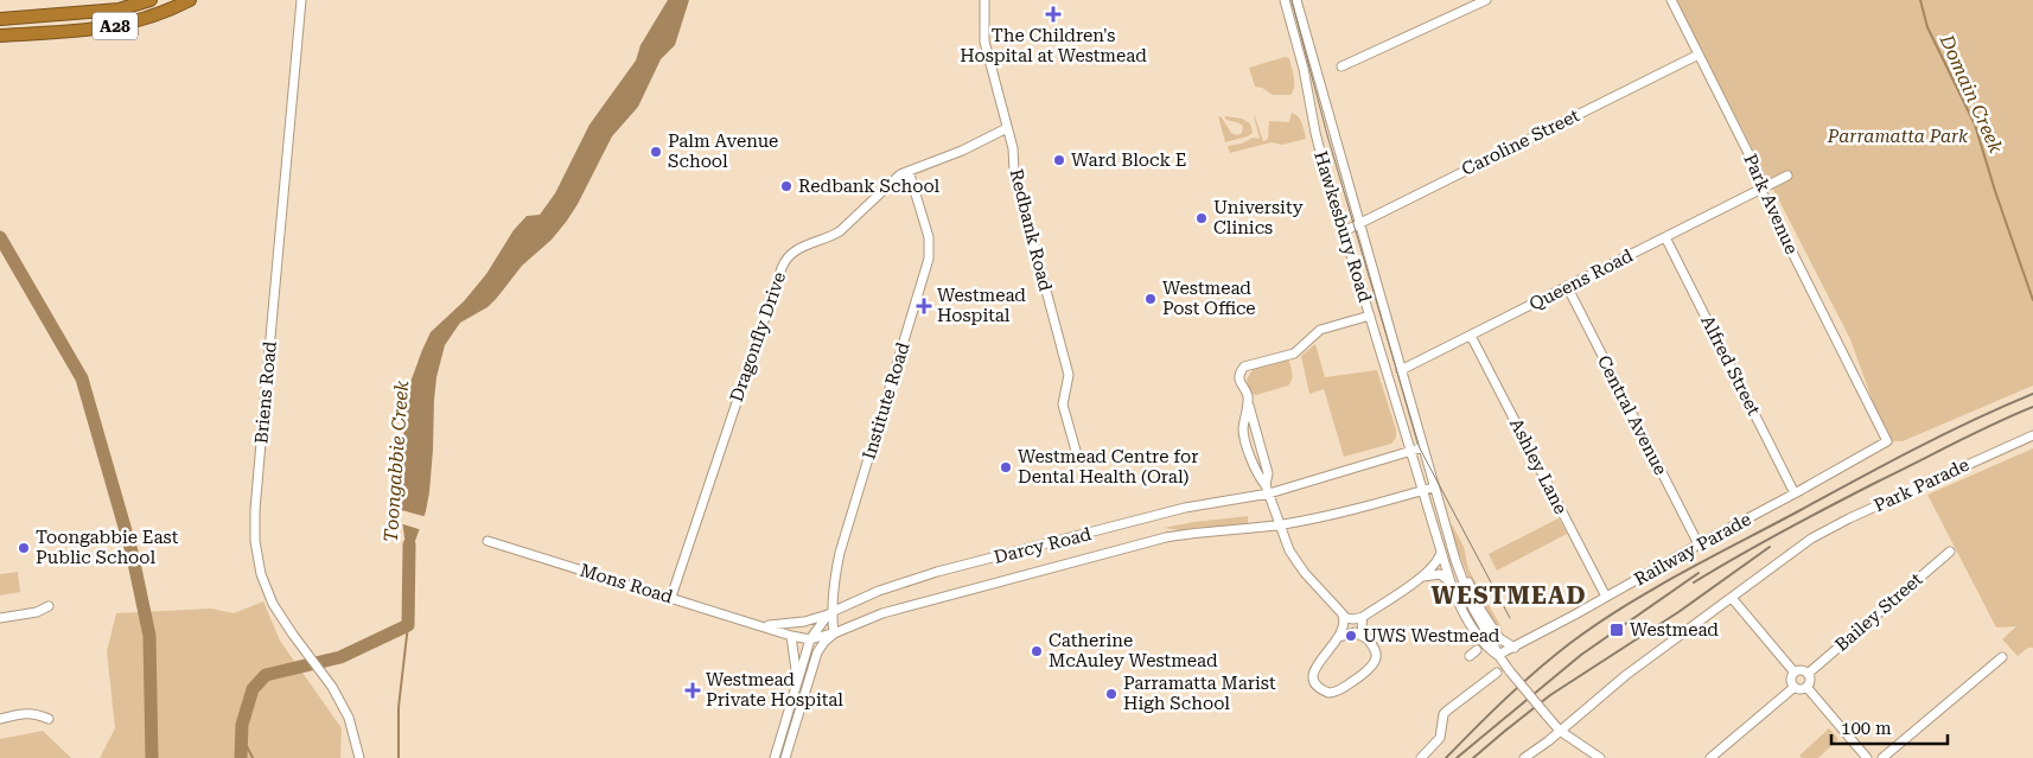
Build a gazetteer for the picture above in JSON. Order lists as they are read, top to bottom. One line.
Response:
{"streets":{"highway":["A28"],"street":["Caroline Street","Park Avenue","Hawkesbury Road","Redbank Road","Queens Road","Dragonfly Drive","Alfred Street","Briens Road","Institute Road","Central Avenue","Ashley Lane","Park Parade","Darcy Road","Railway Parade","Mons Road","Bailey Street"]},"crossings":[["Caroline Street","Park Avenue"],["Caroline Street","Hawkesbury Road"],["Park Avenue","Queens Road"],["Park Avenue","Railway Parade"],["Hawkesbury Road","Queens Road"],["Hawkesbury Road","Park Parade"],["Hawkesbury Road","Darcy Road"],["Hawkesbury Road","Railway Parade"],["Redbank Road","Dragonfly Drive"],["Queens Road","Alfred Street"],["Queens Road","Central Avenue"],["Queens Road","Ashley Lane"],["Dragonfly Drive","Institute Road"],["Dragonfly Drive","Mons Road"],["Alfred Street","Railway Parade"],["Institute Road","Darcy Road"],["Institute Road","Mons Road"],["Central Avenue","Railway Parade"],["Ashley Lane","Railway Parade"],["Darcy Road","Mons Road"]],"districts":["WESTMEAD"],"water":["Domain Creek","Toongabbie Creek"],"parks":["Parramatta Park"],"places":{"health":["The Children's Hospital at Westmead","Westmead Hospital","Westmead Private Hospital"],"other":["Palm Avenue School","Ward Block E","Redbank School","University Clinics","Westmead Post Office","Westmead Centre for Dental Health (Oral)","Toongabbie East Public School","UWS Westmead","Catherine McAuley Westmead","Parramatta Marist High School"],"transit":["Westmead"]},"scale_bar":"100 m"}
